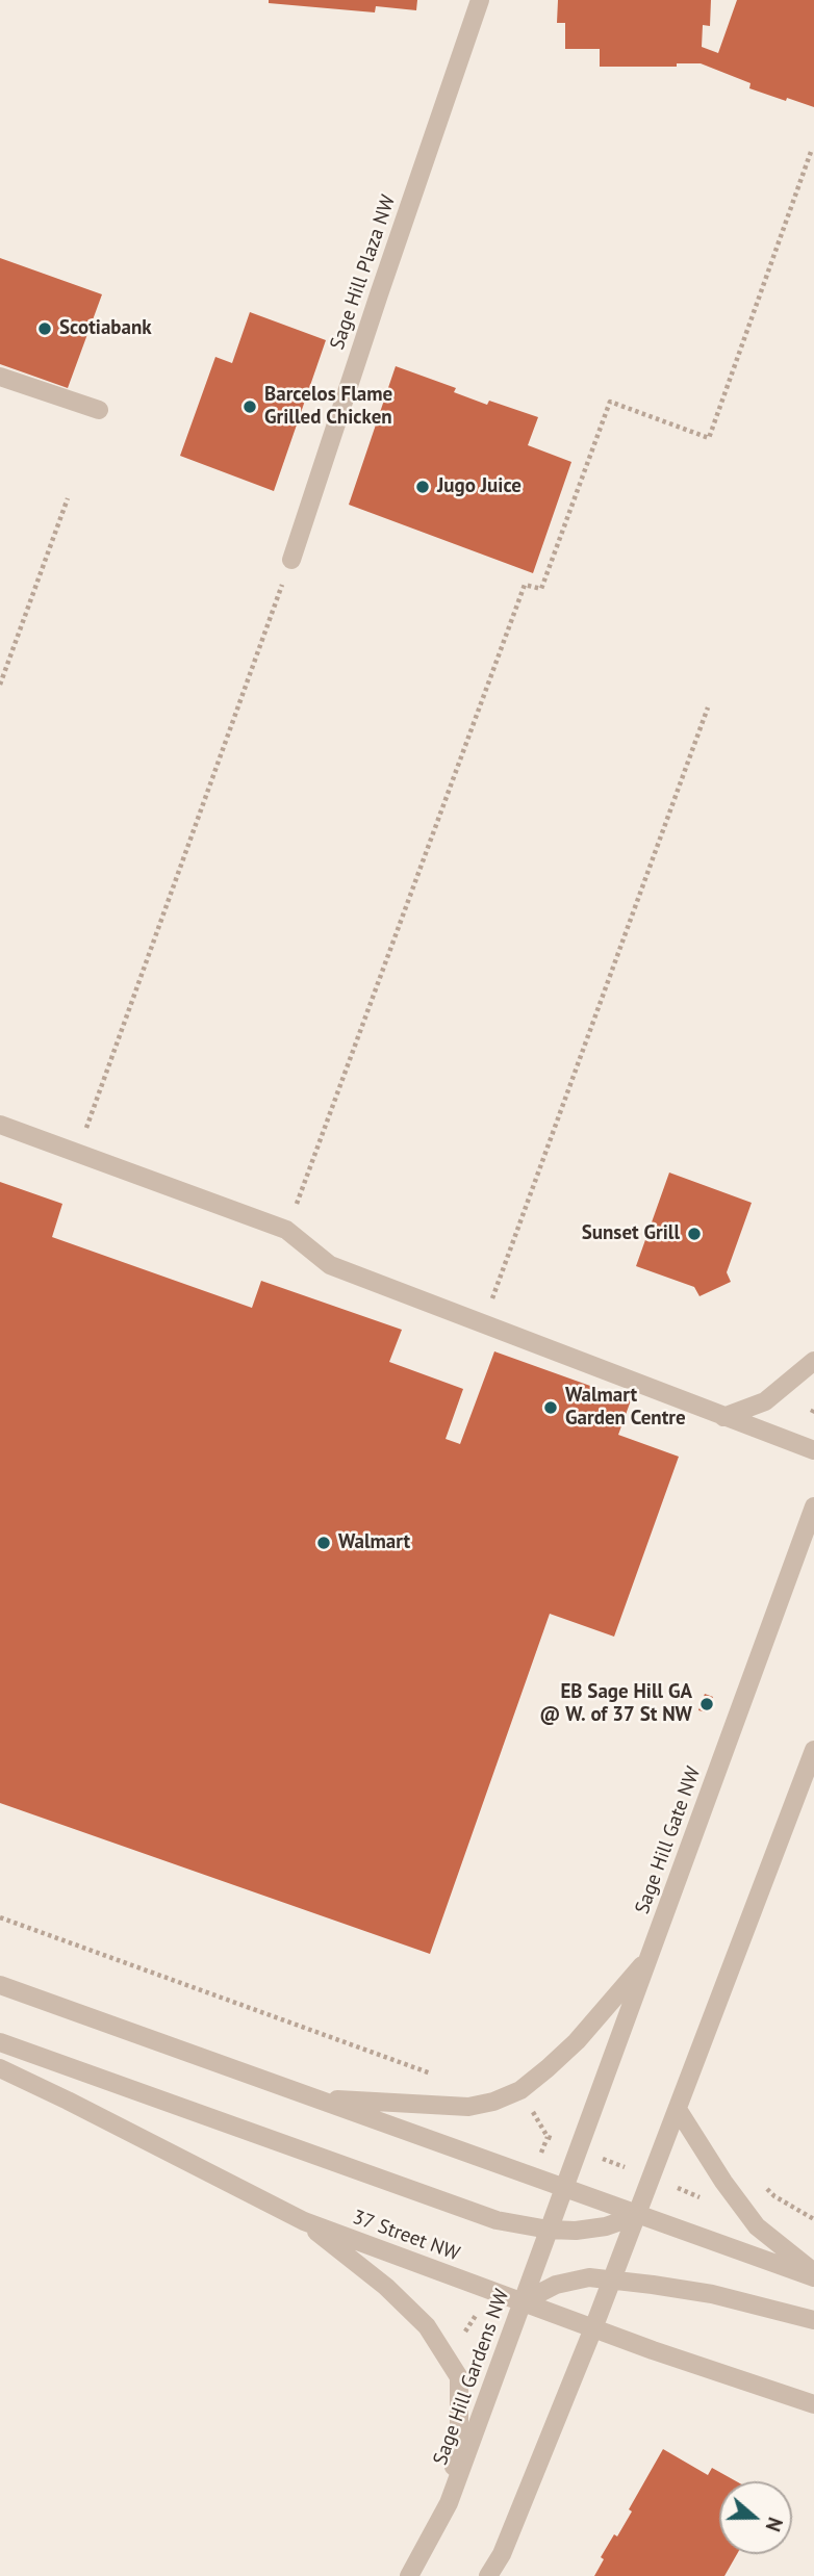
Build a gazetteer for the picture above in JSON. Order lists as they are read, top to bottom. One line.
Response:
{"streets":{"street":["Sage Hill Plaza NW","Sage Hill Gate NW","37 Street NW","Sage Hill Gardens NW"]},"crossings":[["Sage Hill Gate NW","Sage Hill Gardens NW"],["37 Street NW","Sage Hill Gardens NW"]],"places":["Scotiabank","Barcelos Flame Grilled Chicken","Jugo Juice","Sunset Grill","Walmart Garden Centre","Walmart","EB Sage Hill GA @ W. of 37 St NW"],"north":"right"}
